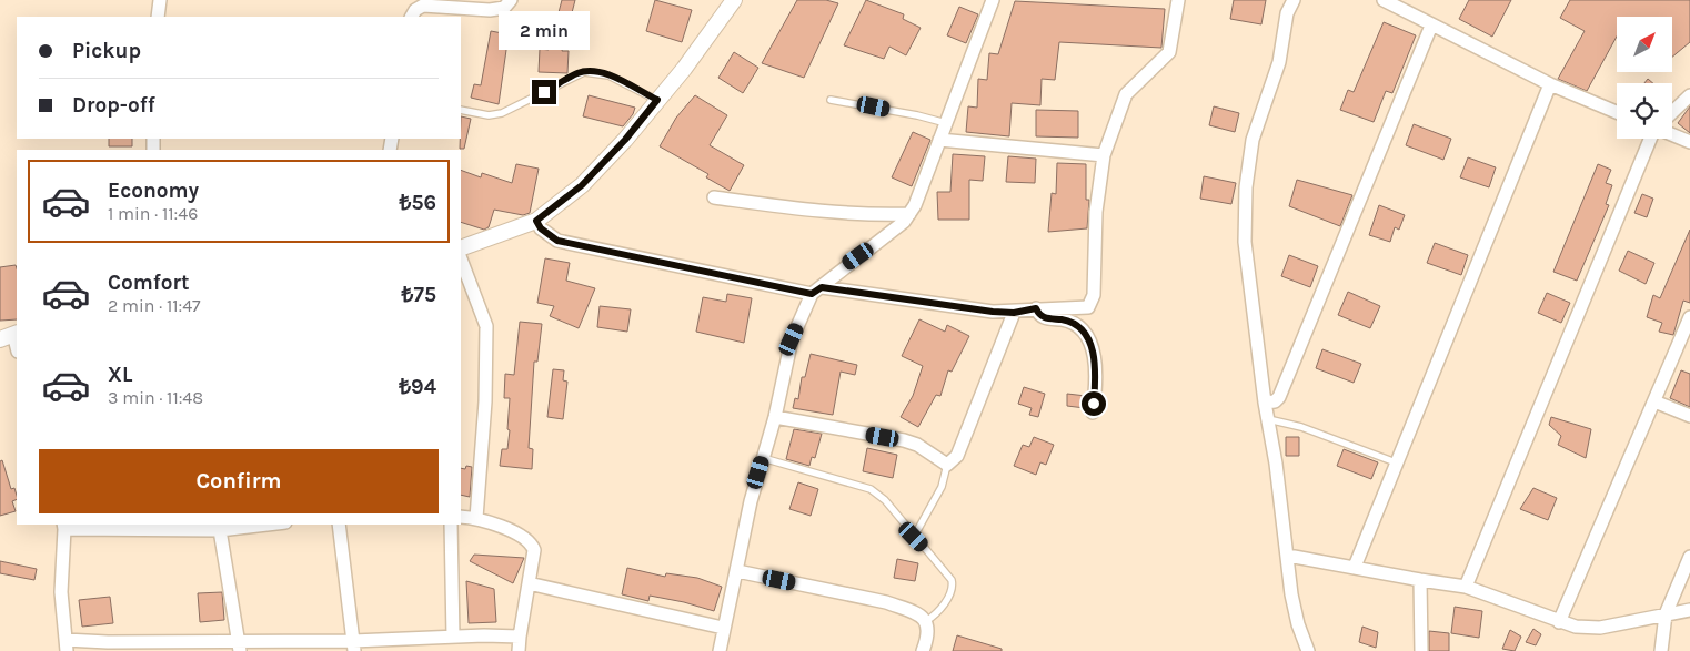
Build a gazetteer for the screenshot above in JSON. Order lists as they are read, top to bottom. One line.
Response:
{"north":"top right","page":{"bubble":"2 min","banner":["Pickup","Drop-off"],"list":[{"name":"Economy","note":"1 min · 11:46","value":"₺56"},{"name":"Comfort","note":"2 min · 11:47","value":"₺75"},{"name":"XL","note":"3 min · 11:48","value":"₺94"}],"buttons":"Confirm"}}
